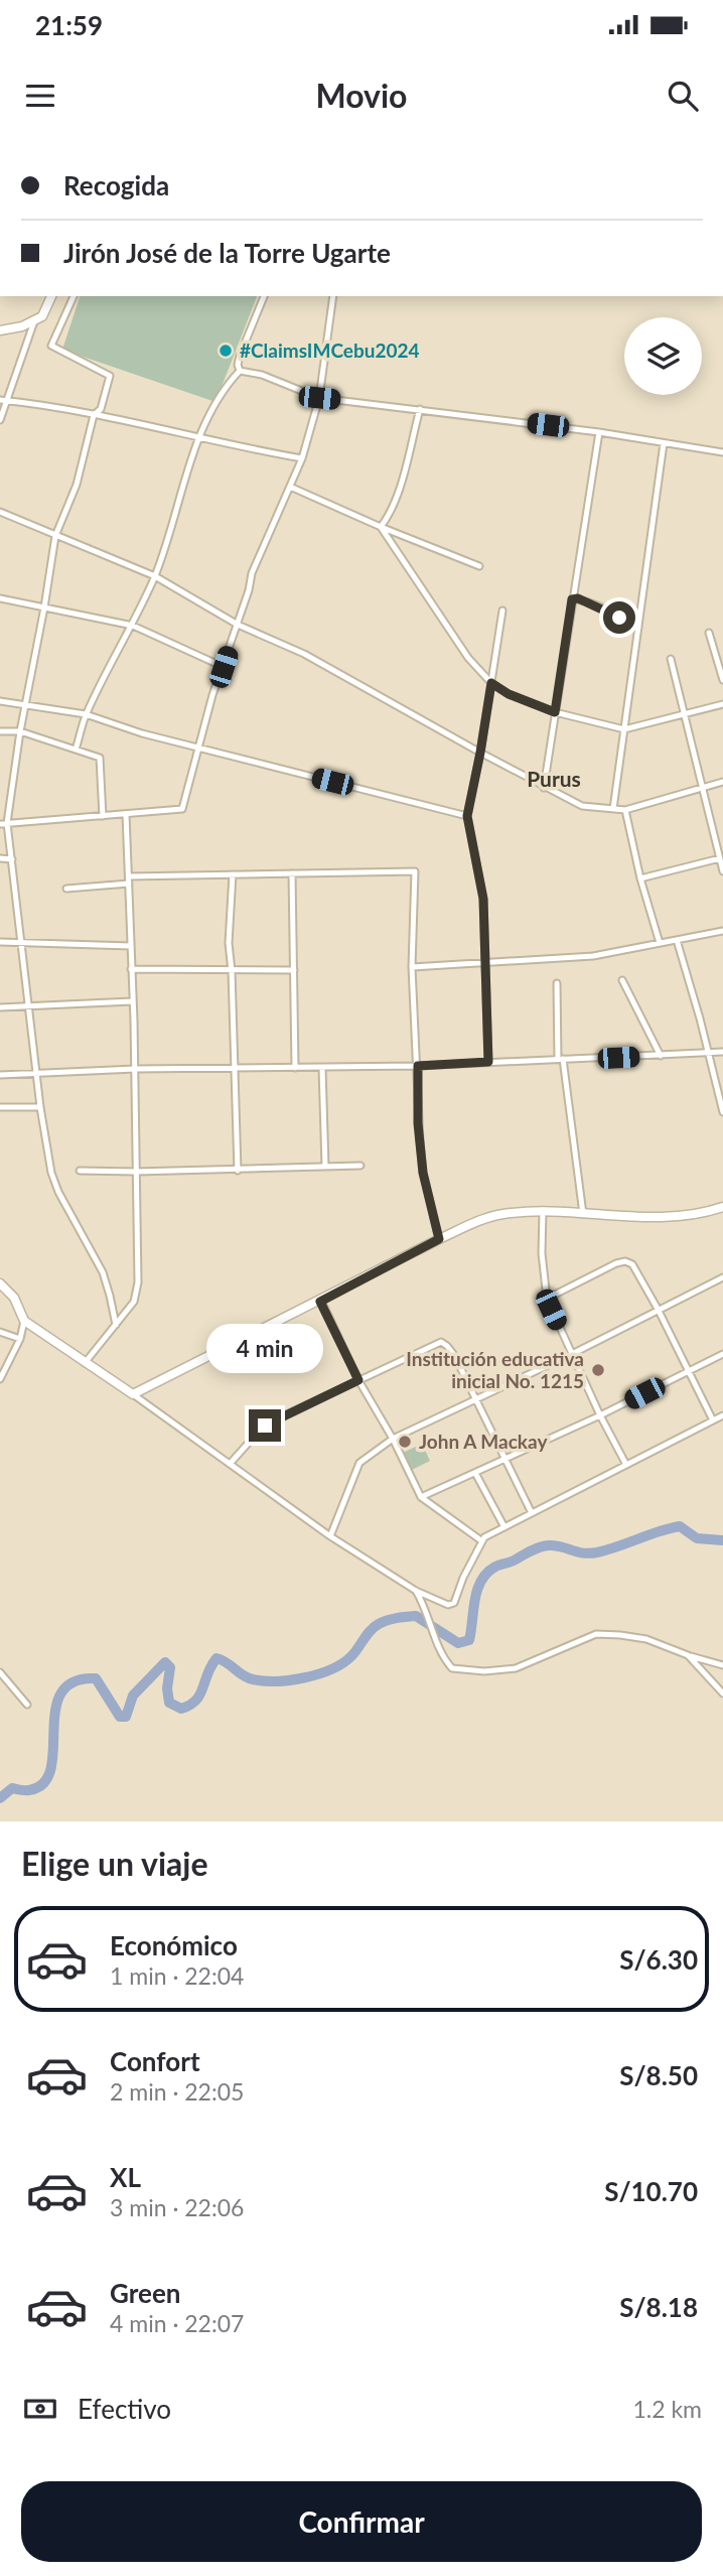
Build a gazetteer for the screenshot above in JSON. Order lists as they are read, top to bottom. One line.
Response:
{"districts":["Purus"],"places":["#ClaimsIMCebu2024","Institución educativa inicial No. 1215","John A Mackay"],"page":{"status":"21:59","header":"Movio","banner":["Recogida","Jirón José de la Torre Ugarte"],"bubble":"4 min","heading":"Elige un viaje","list":[{"name":"Económico","note":"1 min · 22:04","value":"S/6.30"},{"name":"Confort","note":"2 min · 22:05","value":"S/8.50"},{"name":"XL","note":"3 min · 22:06","value":"S/10.70"},{"name":"Green","note":"4 min · 22:07","value":"S/8.18"}],"pay":["Efectivo","1.2 km"],"buttons":"Confirmar"}}
